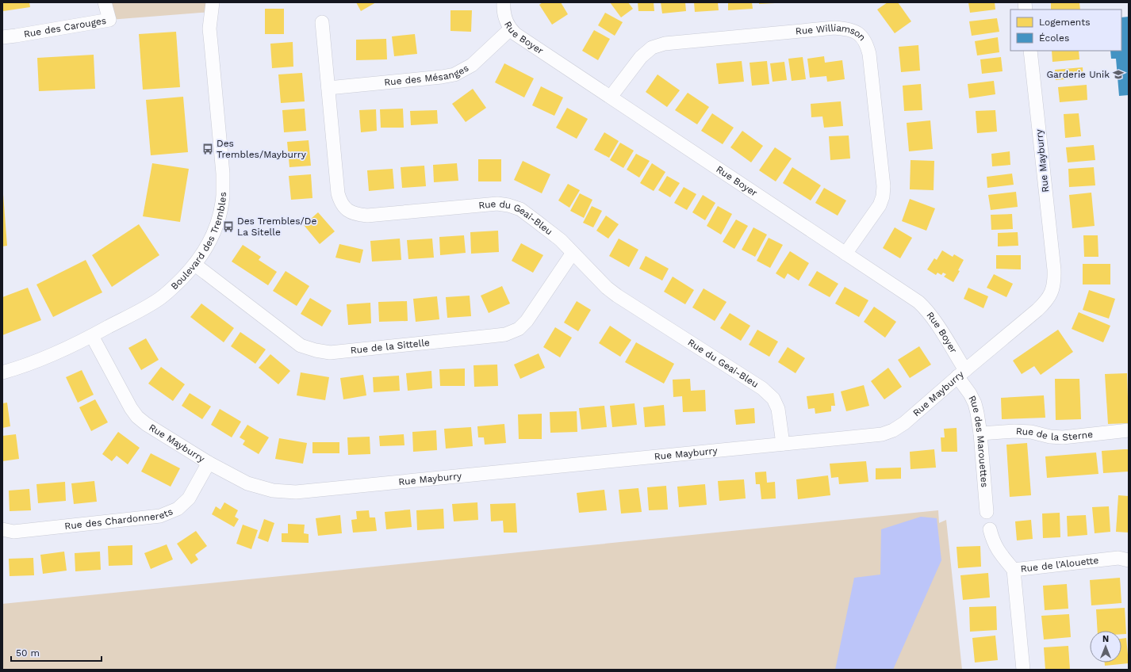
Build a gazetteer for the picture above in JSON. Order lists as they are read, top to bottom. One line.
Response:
{"streets":{"street":["Rue des Carouges","Rue Boyer","Rue Williamson","Rue des Mésanges","Rue Mayburry","Rue du Geai-Bleu","Boulevard des Trembles","Rue de la Sittelle","Rue de la Sterne","Rue des Marouettes","Rue des Chardonnerets","Rue de l'Alouette"]},"crossings":[["Rue Boyer","Rue Williamson"],["Rue Boyer","Rue des Mésanges"],["Rue Boyer","Rue Mayburry"],["Rue Boyer","Rue des Marouettes"],["Rue des Mésanges","Rue du Geai-Bleu"],["Rue Mayburry","Rue du Geai-Bleu"],["Rue Mayburry","Boulevard des Trembles"],["Rue Mayburry","Rue des Marouettes"],["Rue Mayburry","Rue des Chardonnerets"],["Rue du Geai-Bleu","Rue de la Sittelle"],["Boulevard des Trembles","Rue de la Sittelle"],["Rue de la Sterne","Rue des Marouettes"]],"places":{"school or university":["Garderie Unik"],"bus stop":["Des Trembles/Mayburry","Des Trembles/De La Sitelle"]},"legend":["Logements","Écoles"],"scale_bar":"50 m","north":"top"}
